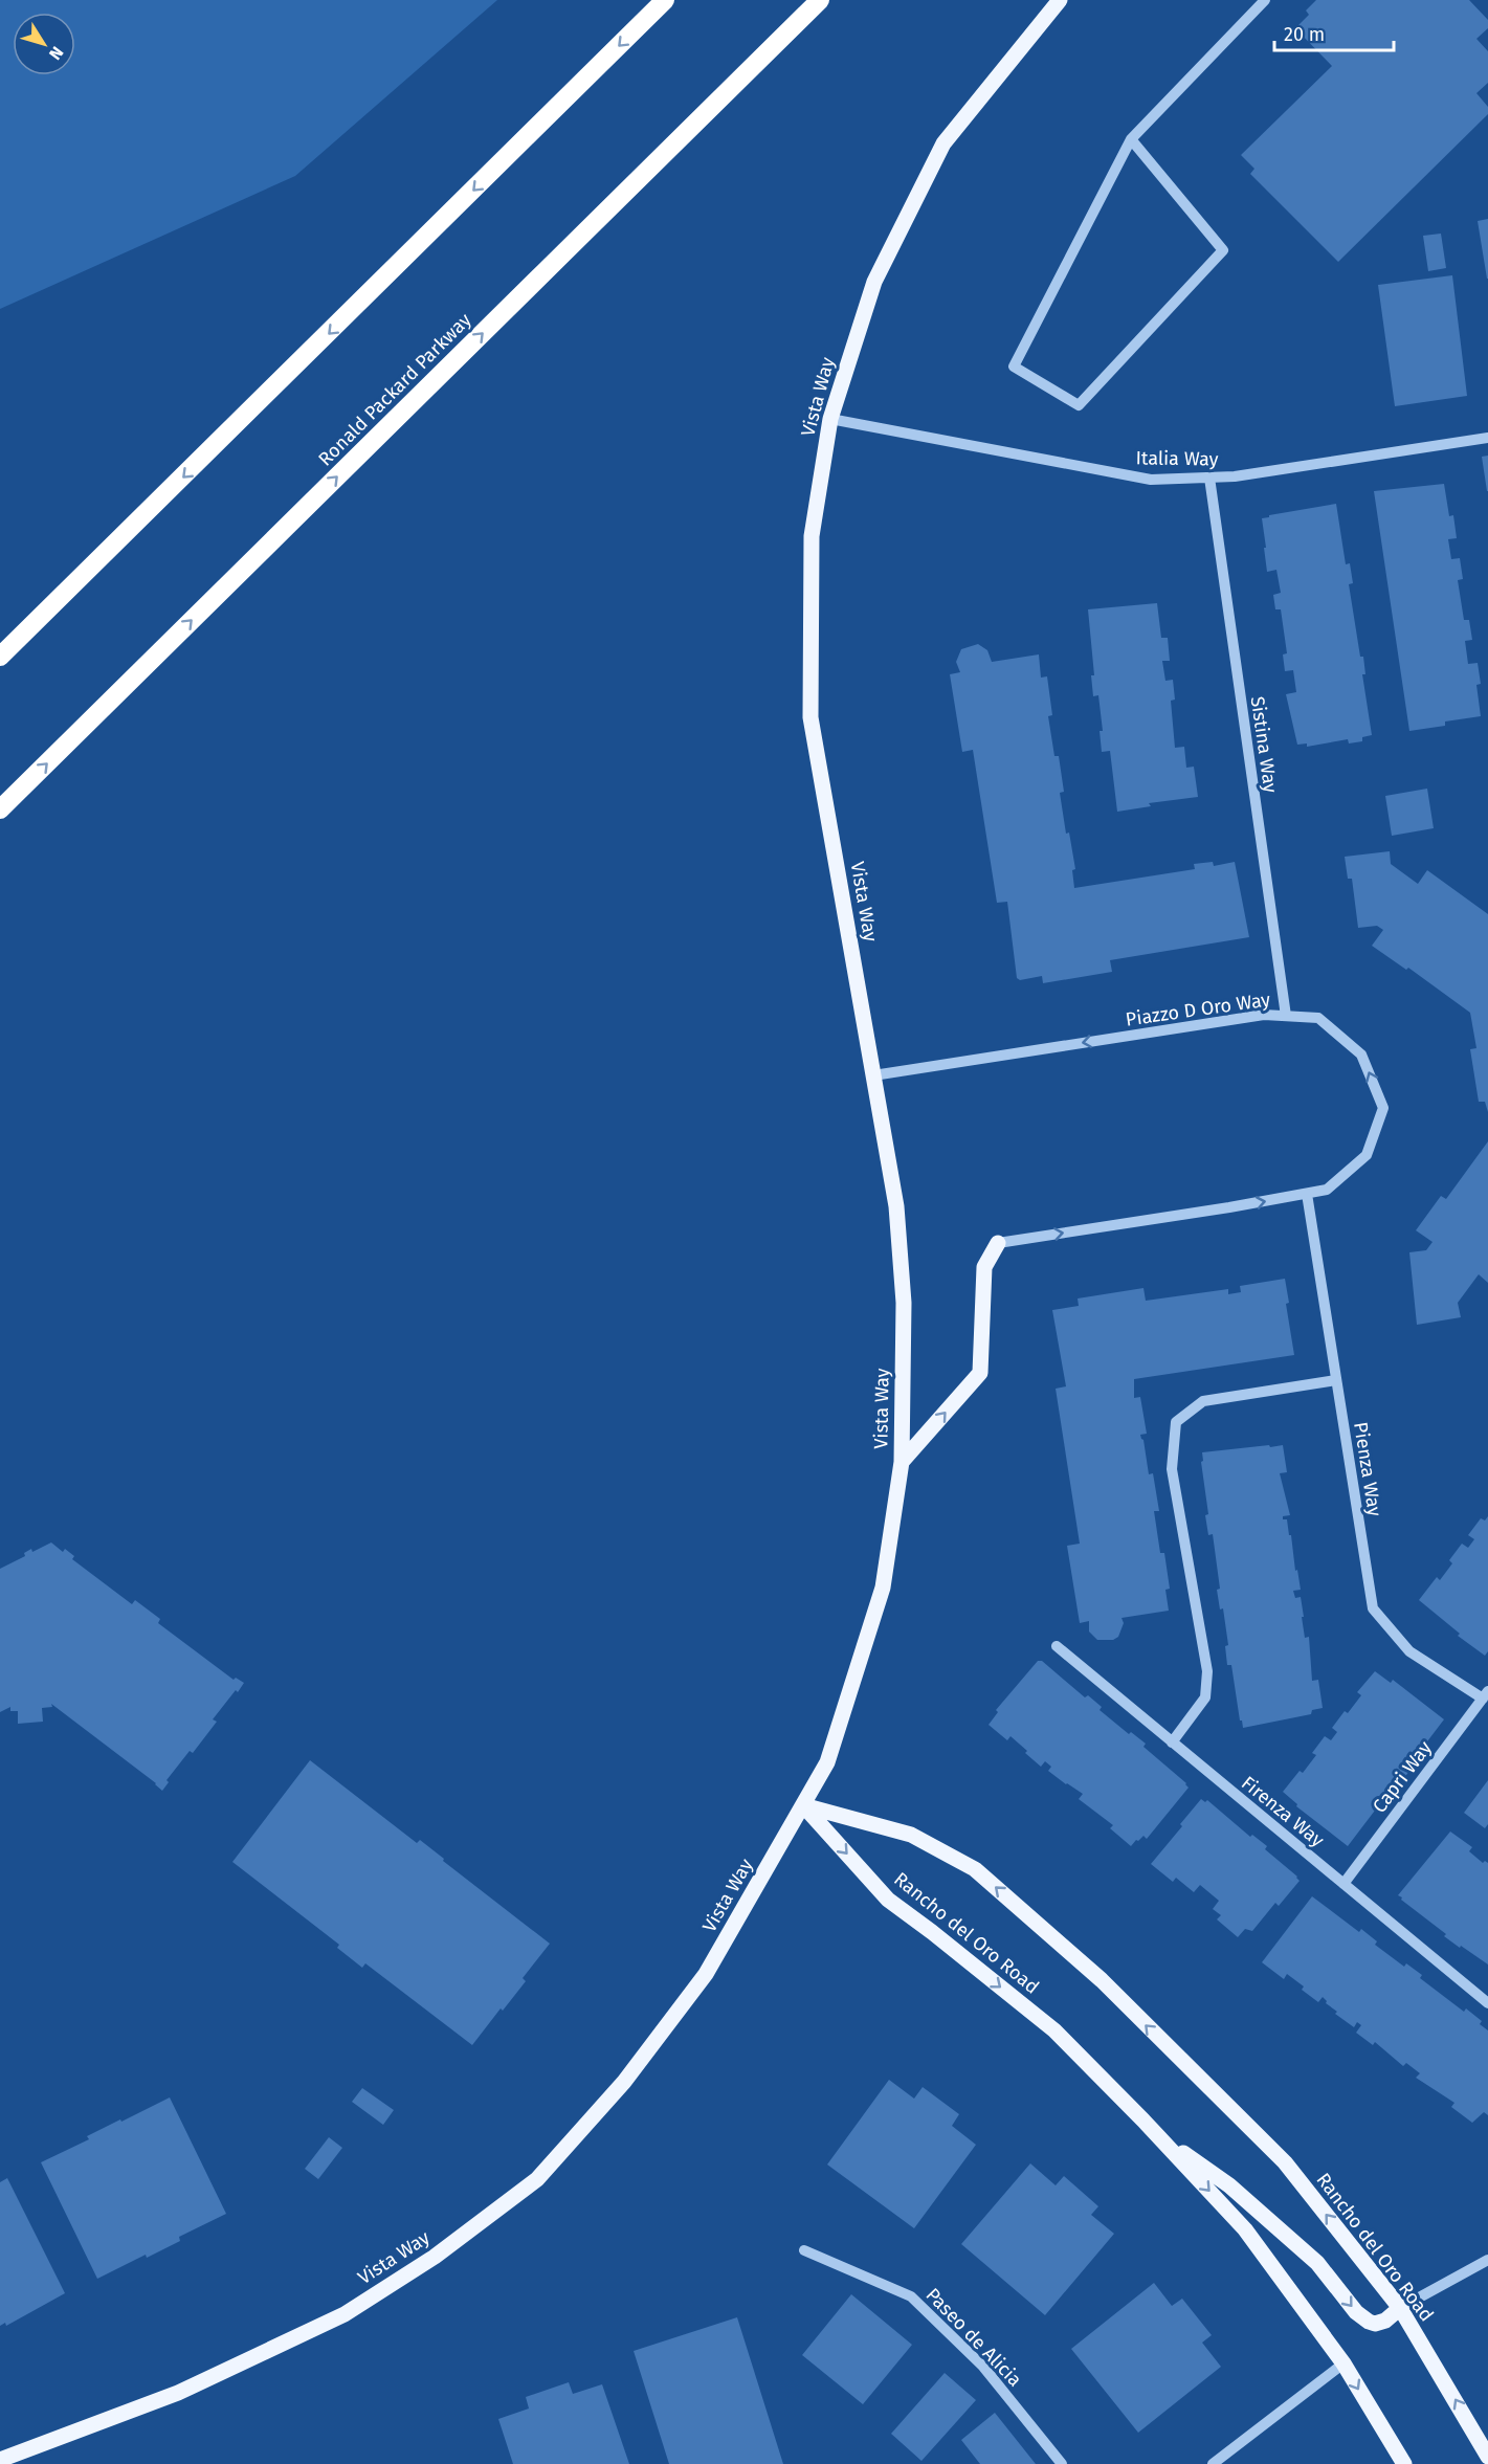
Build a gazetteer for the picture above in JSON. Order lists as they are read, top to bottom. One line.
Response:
{"streets":{"highway":["Ronald Packard Parkway"],"main road":["Vista Way","Rancho del Oro Road"],"street":["Italia Way","Sistina Way","Piazzo D Oro Way","Pienza Way","Capri Way","Firenza Way","Paseo de Alicia"]},"crossings":[["Vista Way","Italia Way"],["Vista Way","Piazzo D Oro Way"],["Vista Way","Rancho del Oro Road"],["Italia Way","Sistina Way"],["Sistina Way","Piazzo D Oro Way"],["Piazzo D Oro Way","Pienza Way"],["Pienza Way","Capri Way"],["Capri Way","Firenza Way"]],"scale_bar":"20 m","north":"bottom right"}
